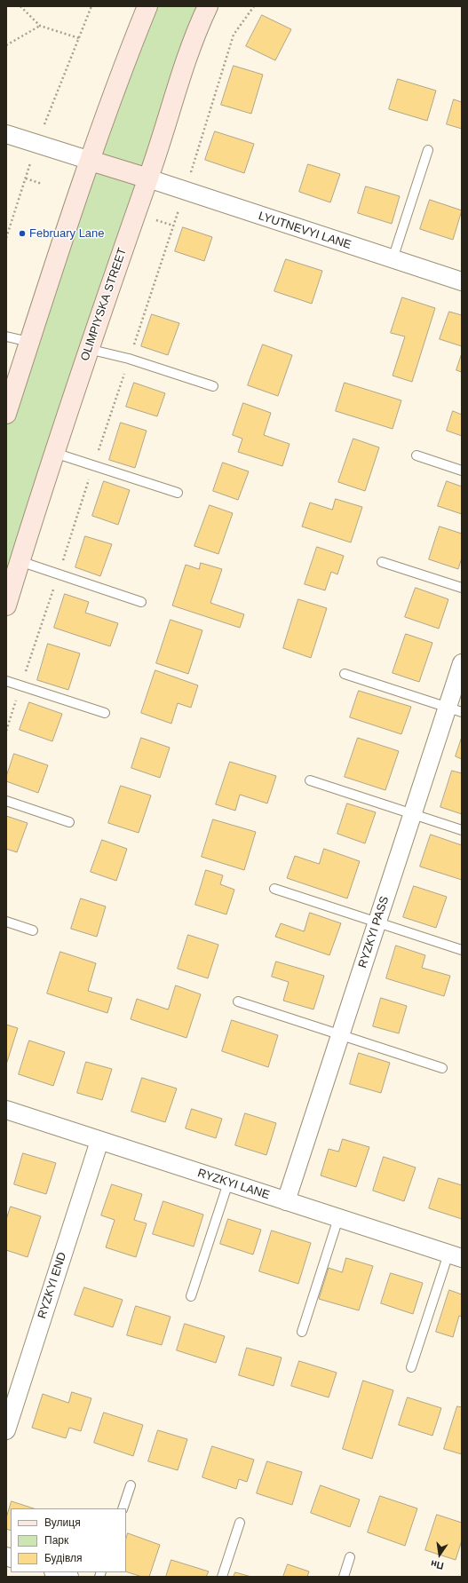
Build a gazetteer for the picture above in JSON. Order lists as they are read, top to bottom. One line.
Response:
{"streets":{"main road":["OLIMPIYSKA STREET"],"street":["LYUTNEVYI LANE","RYZKYI PASS","RYZKYI LANE","RYZKYI END"]},"crossings":[["LYUTNEVYI LANE","OLIMPIYSKA STREET"],["RYZKYI PASS","RYZKYI LANE"],["RYZKYI LANE","RYZKYI END"]],"places":["February Lane"],"legend":["Вулиця","Парк","Будівля"],"north":"bottom"}
